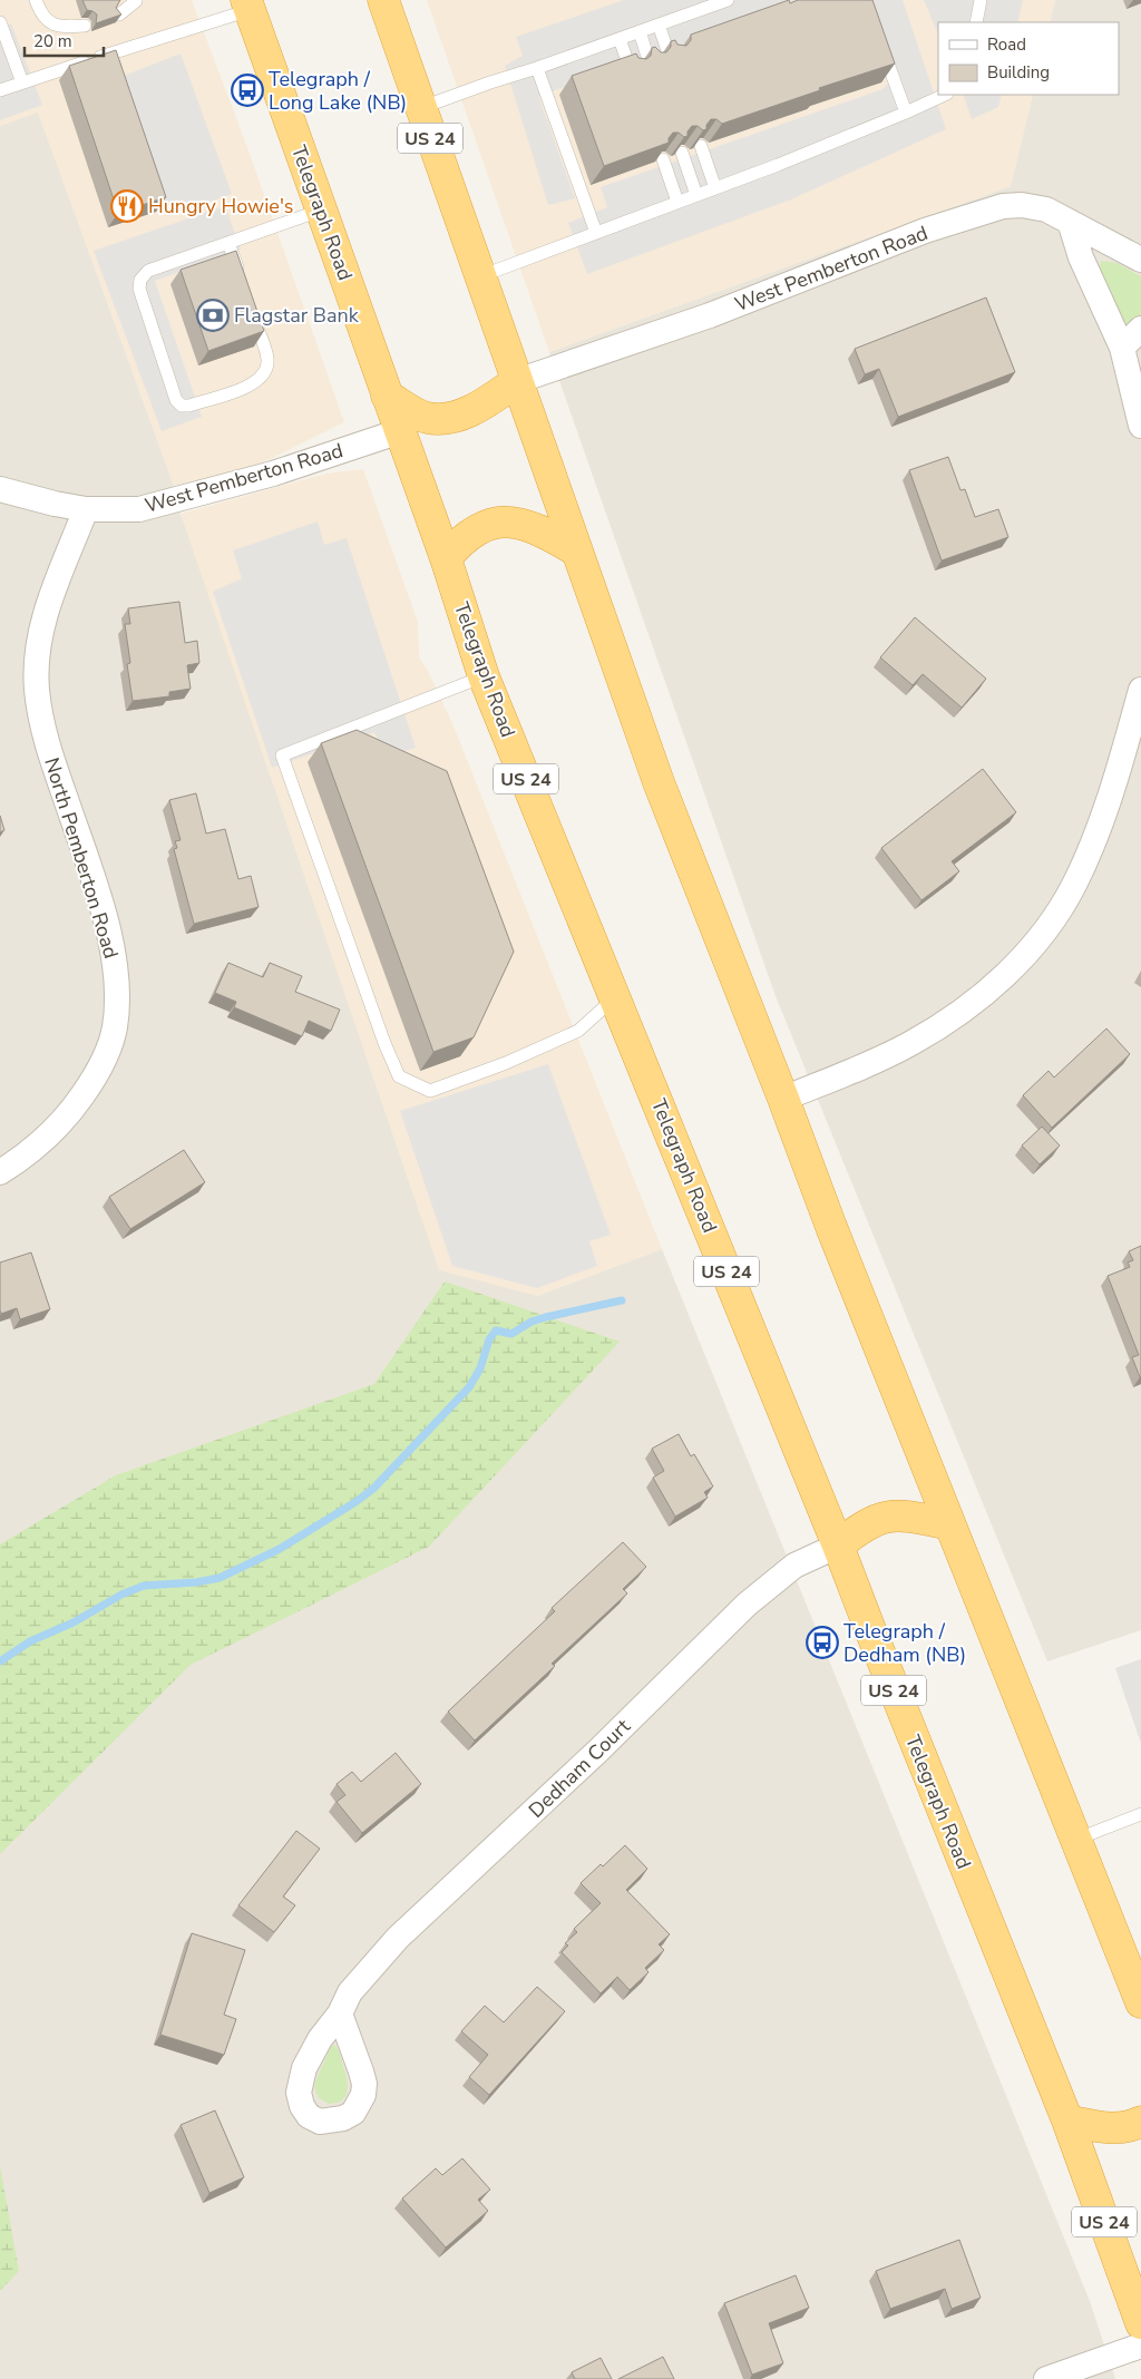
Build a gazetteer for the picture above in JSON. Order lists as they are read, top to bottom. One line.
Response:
{"streets":{"highway":["US 24","Telegraph Road"],"street":["West Pemberton Road","North Pemberton Road","Dedham Court"]},"crossings":[["US 24","West Pemberton Road"],["Telegraph Road","West Pemberton Road"],["Telegraph Road","Dedham Court"],["West Pemberton Road","North Pemberton Road"]],"places":{"bus stop":["Telegraph / Long Lake (NB)","Telegraph / Dedham (NB)"],"restaurant":["Hungry Howie's"],"bank":["Flagstar Bank"]},"legend":["Road","Building"],"scale_bar":"20 m"}
